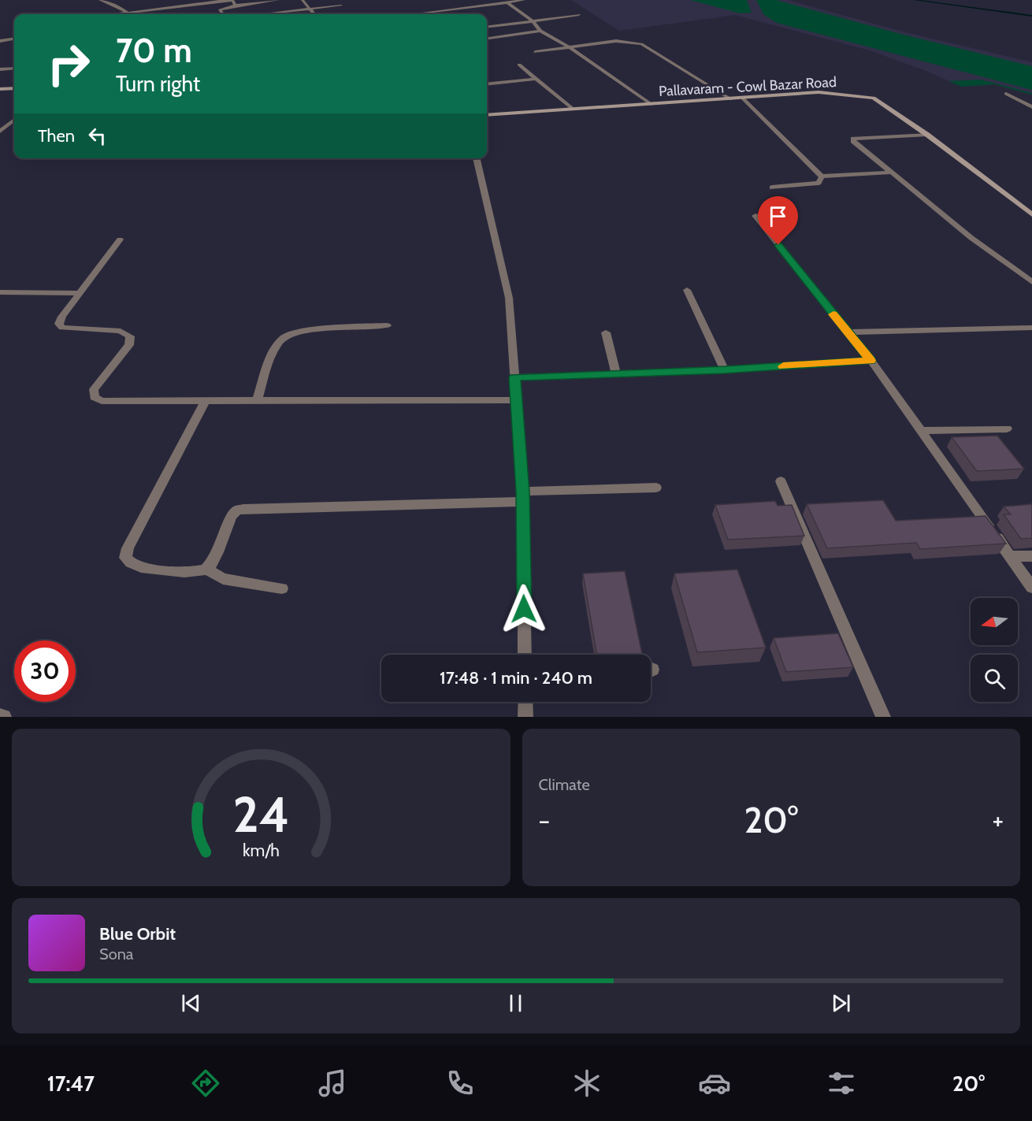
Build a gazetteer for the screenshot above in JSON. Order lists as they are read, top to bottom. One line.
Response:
{"streets":{"street":["Pallavaram - Cowl Bazar Road"]},"north":"left","page":{"turn":["70 m","Turn right"],"then":"Then","limit":"30","trip":"17:48 · 1 min · 240 m","tile":"Climate","heat":["−","20°","+"],"song":["Blue Orbit","Sona"],"tabs":["17:47","20°"],"gauge":["24","km/h"]}}
